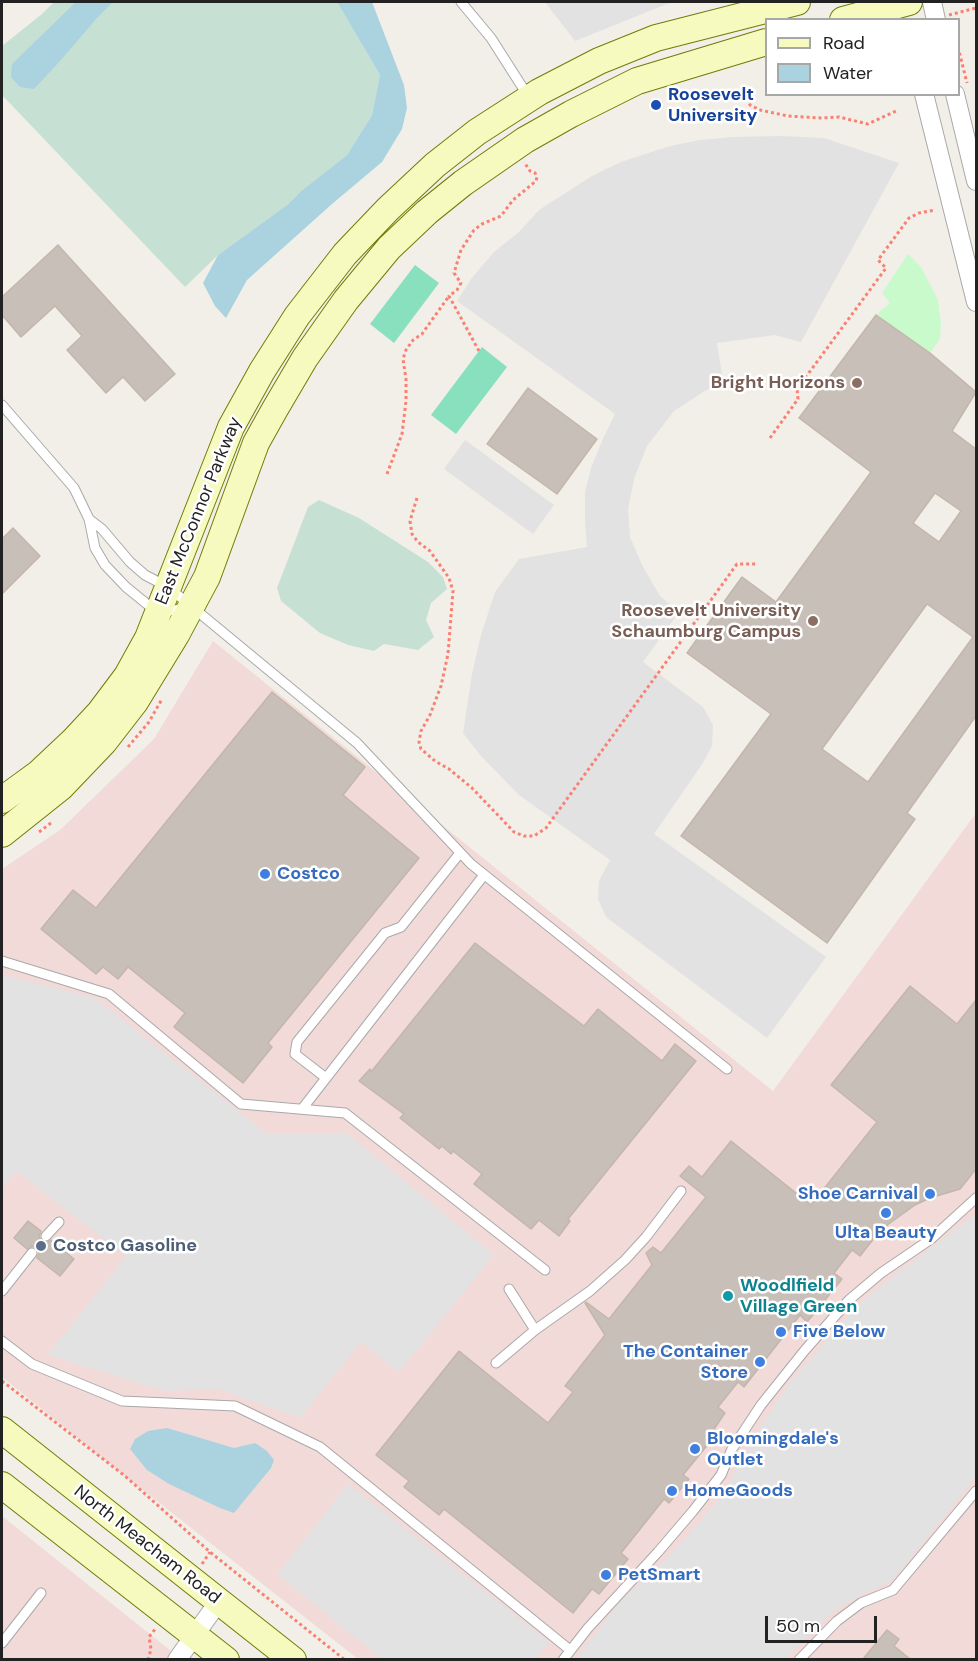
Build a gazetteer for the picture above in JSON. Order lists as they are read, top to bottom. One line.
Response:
{"streets":{"street":["East McConnor Parkway","North Meacham Road"]},"places":["Roosevelt University","Bright Horizons","Roosevelt University Schaumburg Campus","Costco","Shoe Carnival","Ulta Beauty","Costco Gasoline","Woodlfield Village Green","Five Below","The Container Store","Bloomingdale's Outlet","HomeGoods","PetSmart"],"legend":["Road","Water"],"scale_bar":"50 m"}
